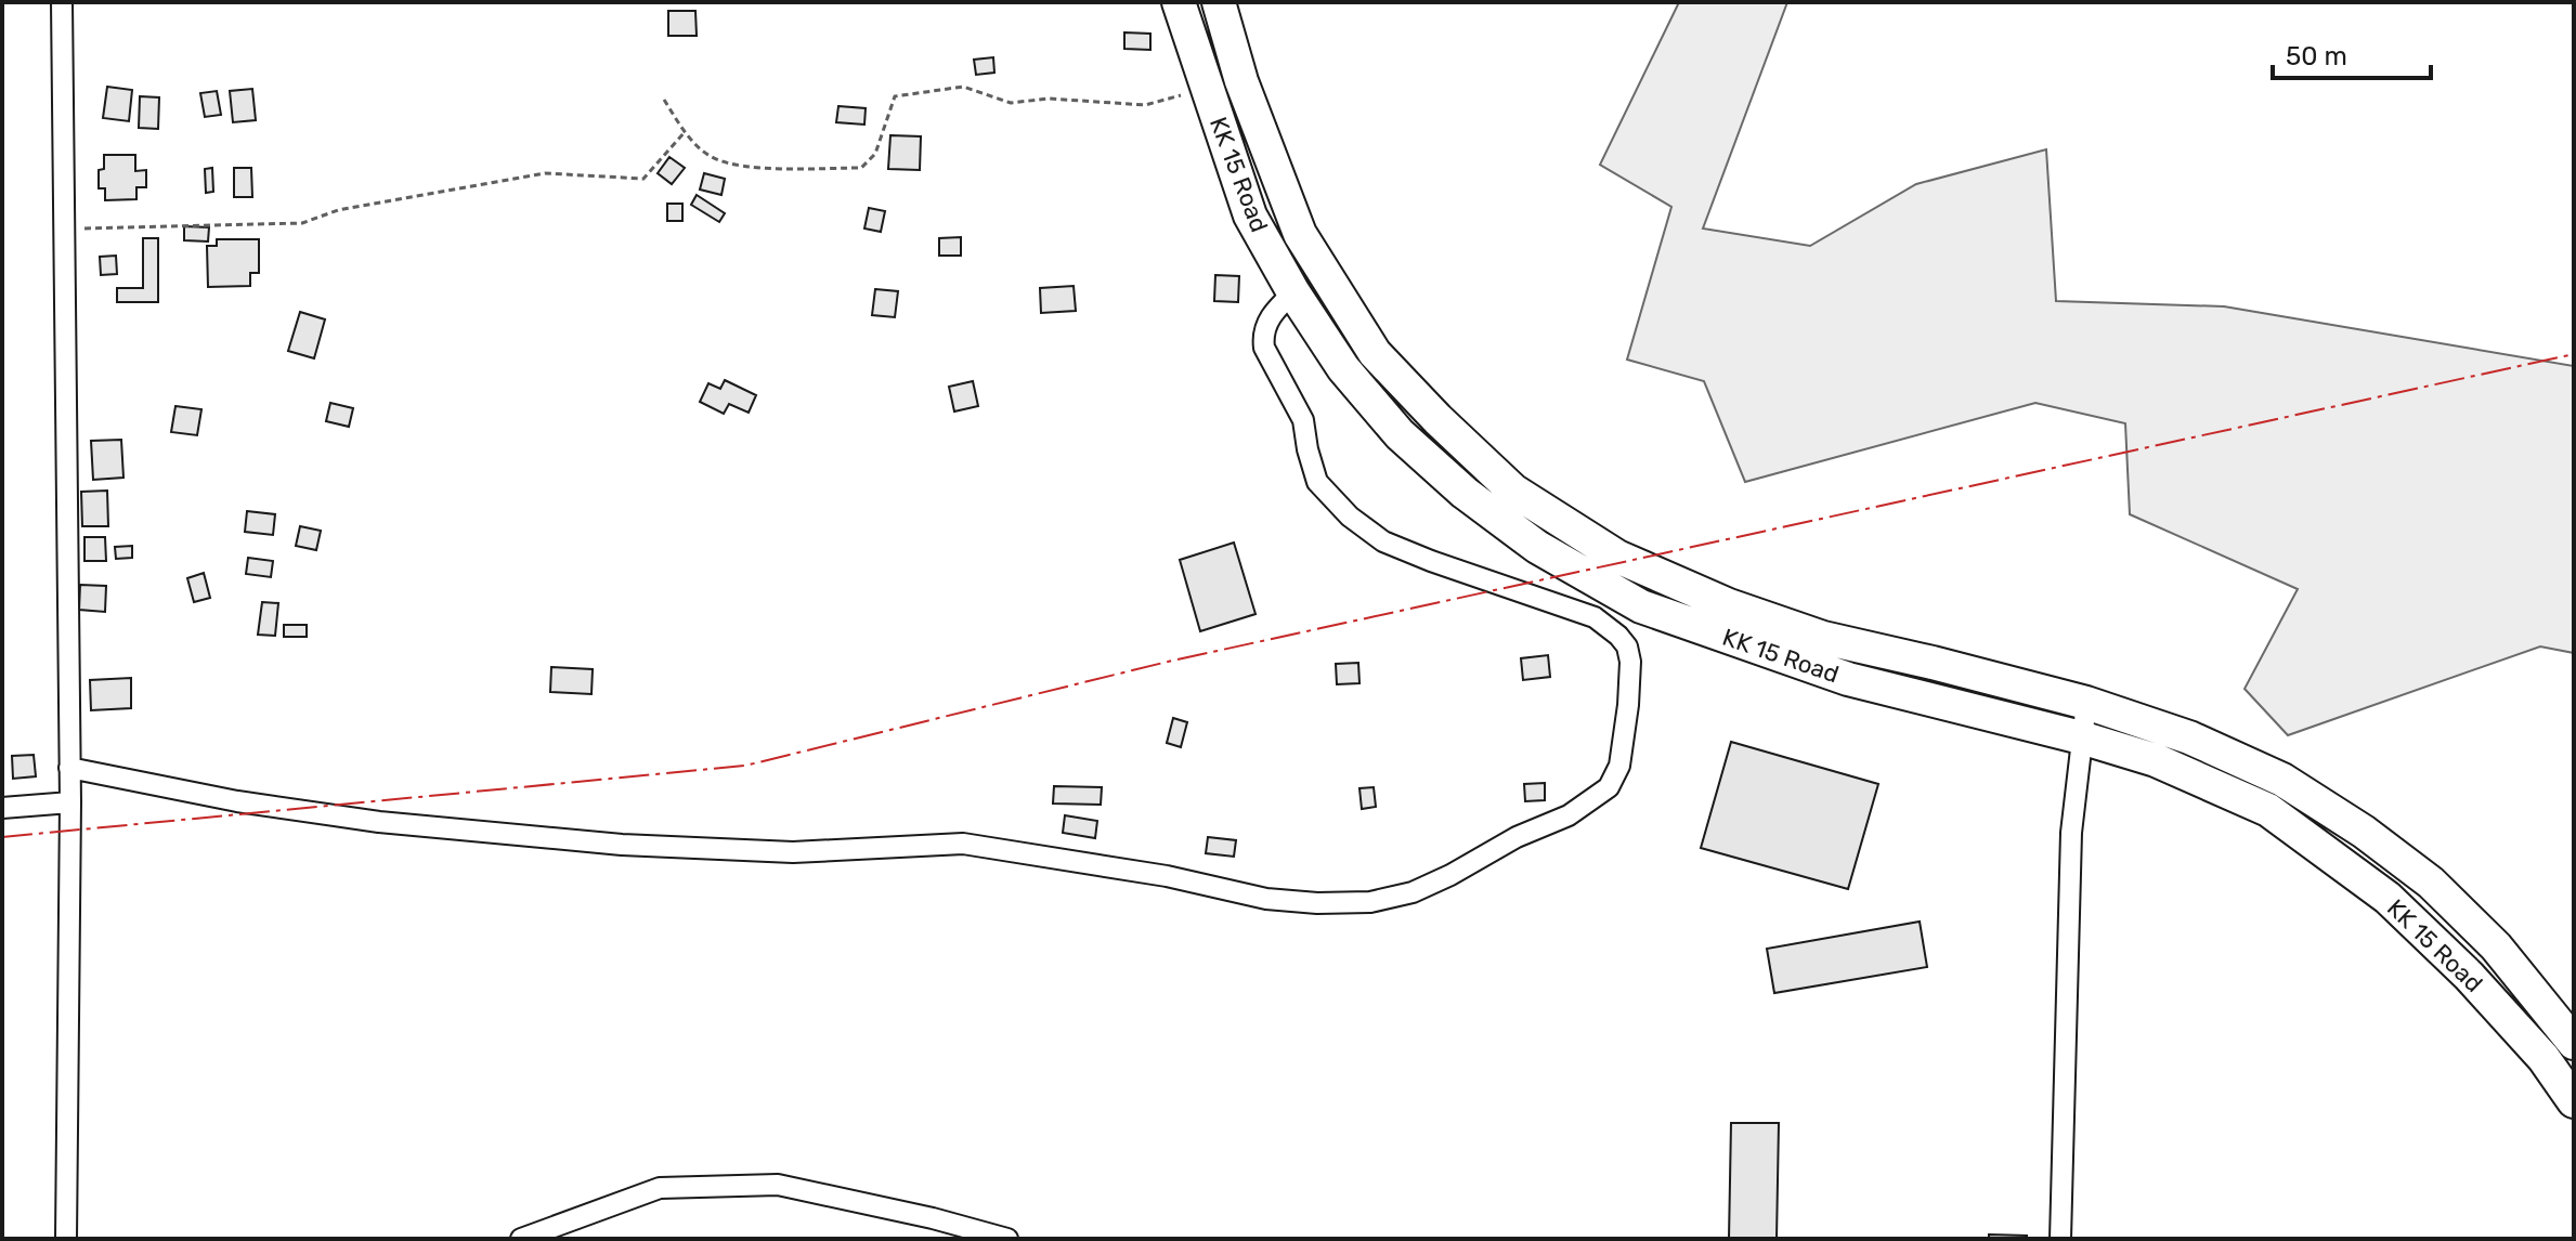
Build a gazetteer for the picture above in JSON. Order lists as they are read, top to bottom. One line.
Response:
{"streets":{"highway":["KK 15 Road"]},"scale_bar":"50 m"}
